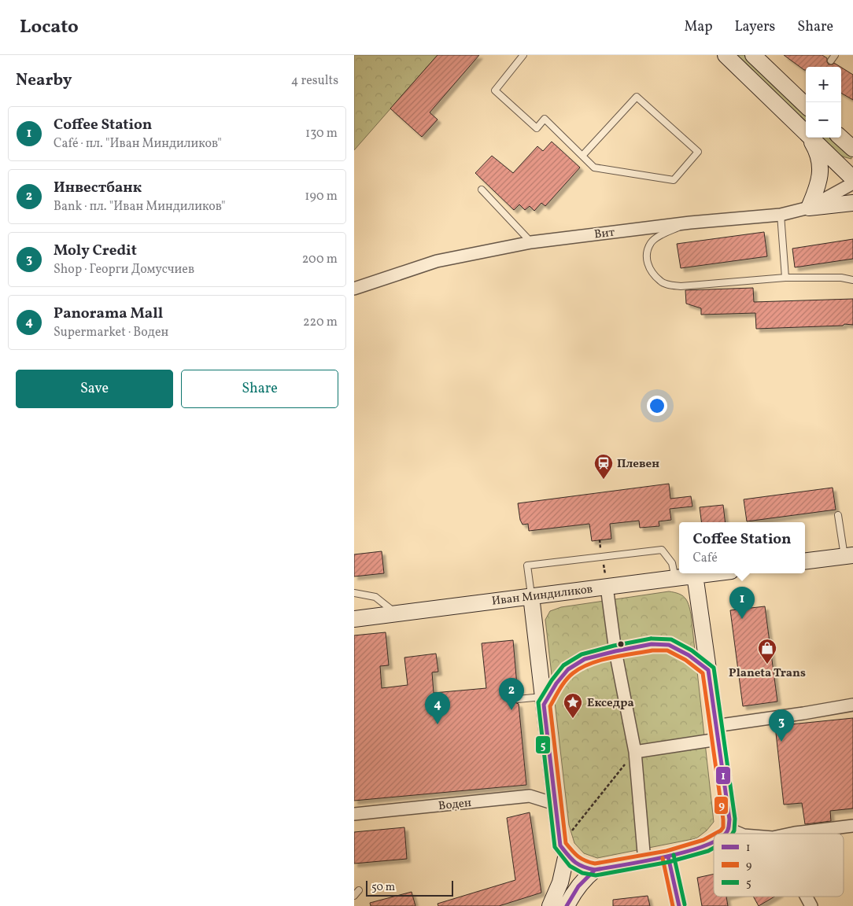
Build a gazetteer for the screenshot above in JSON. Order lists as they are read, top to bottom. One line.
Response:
{"streets":{"street":["Вит","Иван Миндиликов","Воден"]},"places":{"station":["Плевен"],"shop":["Planeta Trans"],"place":["Екседра"]},"lines":["transit line 5","transit line 1","transit line 9"],"legend":["1","9","5"],"scale_bar":"50 m","page":{"header":"Locato","nav":["Map","Layers","Share"],"heading":["Nearby","4 results"],"map_buttons":["+","−"],"list":[{"mark":"1","name":"Coffee Station","note":"Café · пл. \"Иван Миндиликов\"","value":"130 m"},{"mark":"2","name":"Инвестбанк","note":"Bank · пл. \"Иван Миндиликов\"","value":"190 m"},{"mark":"3","name":"Moly Credit","note":"Shop · Георги Домусчиев","value":"200 m"},{"mark":"4","name":"Panorama Mall","note":"Supermarket · Воден","value":"220 m"}],"buttons":["Save","Share"],"popup":["Coffee Station","Café"],"pins":["1","2","4","3"],"scale":"50 m"}}
